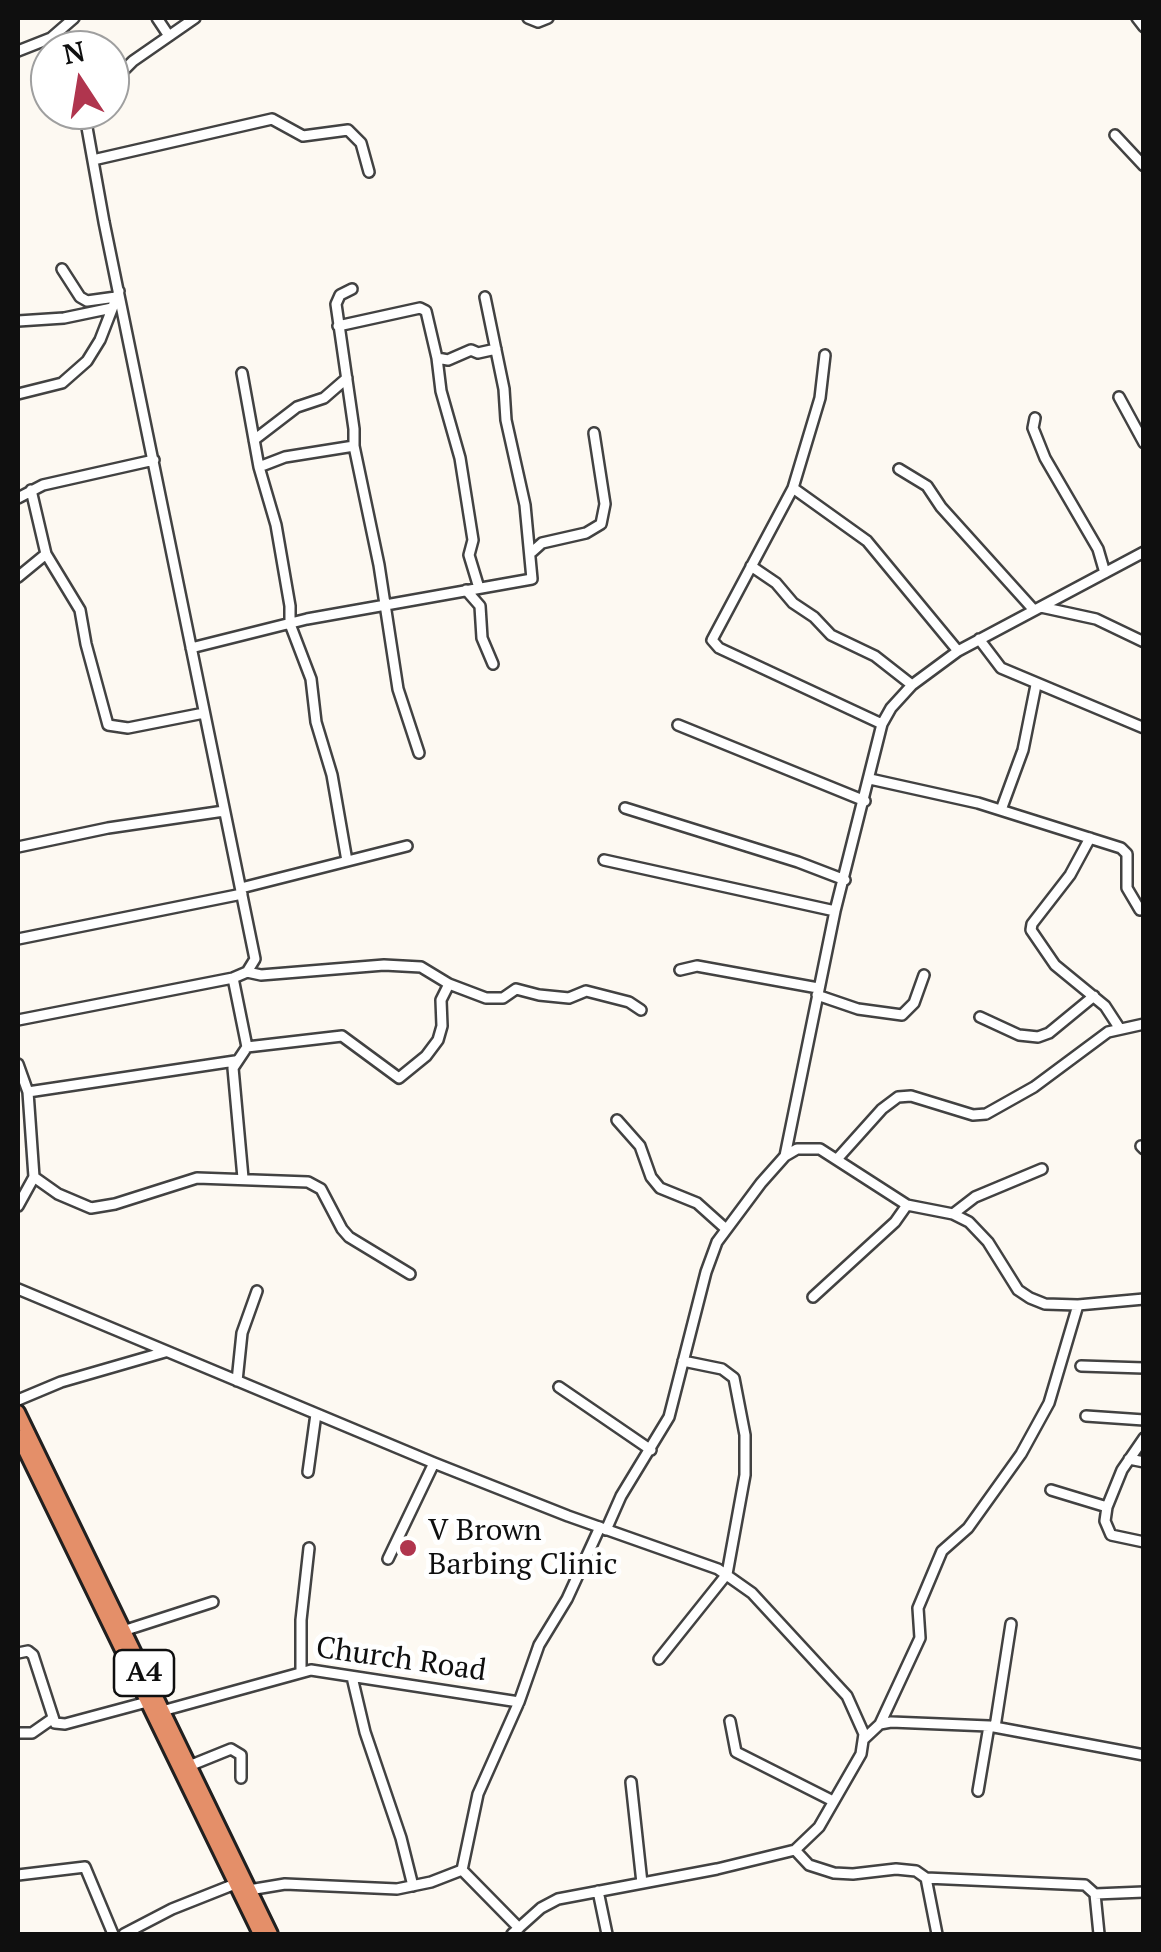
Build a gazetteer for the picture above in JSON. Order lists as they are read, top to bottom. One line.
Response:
{"streets":{"highway":["A4"],"street":["Church Road"]},"crossings":[["Church Road","A4"]],"places":["V Brown Barbing Clinic"],"north":"top"}
